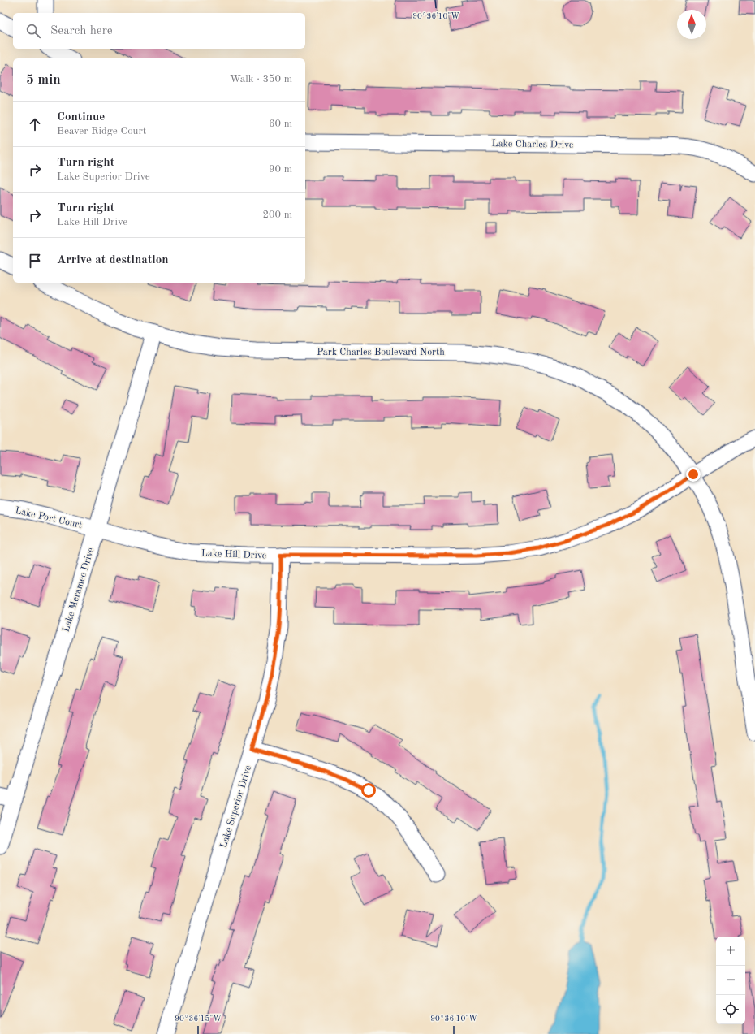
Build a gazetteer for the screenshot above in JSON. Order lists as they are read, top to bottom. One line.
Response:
{"streets":{"street":["Lake Charles Drive","Park Charles Boulevard North","Lake Port Court","Lake Hill Drive","Lake Meramec Drive","Lake Superior Drive"]},"crossings":[["Park Charles Boulevard North","Lake Hill Drive"],["Park Charles Boulevard North","Lake Meramec Drive"],["Lake Port Court","Lake Hill Drive"],["Lake Port Court","Lake Meramec Drive"],["Lake Hill Drive","Lake Meramec Drive"],["Lake Hill Drive","Lake Superior Drive"]],"north":"top","page":{"search":"Search here","heading":["5 min","Walk · 350 m"],"list":[["Continue","Beaver Ridge Court","60 m"],["Turn right","Lake Superior Drive","90 m"],["Turn right","Lake Hill Drive","200 m"],"Arrive at destination"],"map_buttons":["+","−"]},"coordinates":["90°36'10\"W","90°36'15\"W"]}
